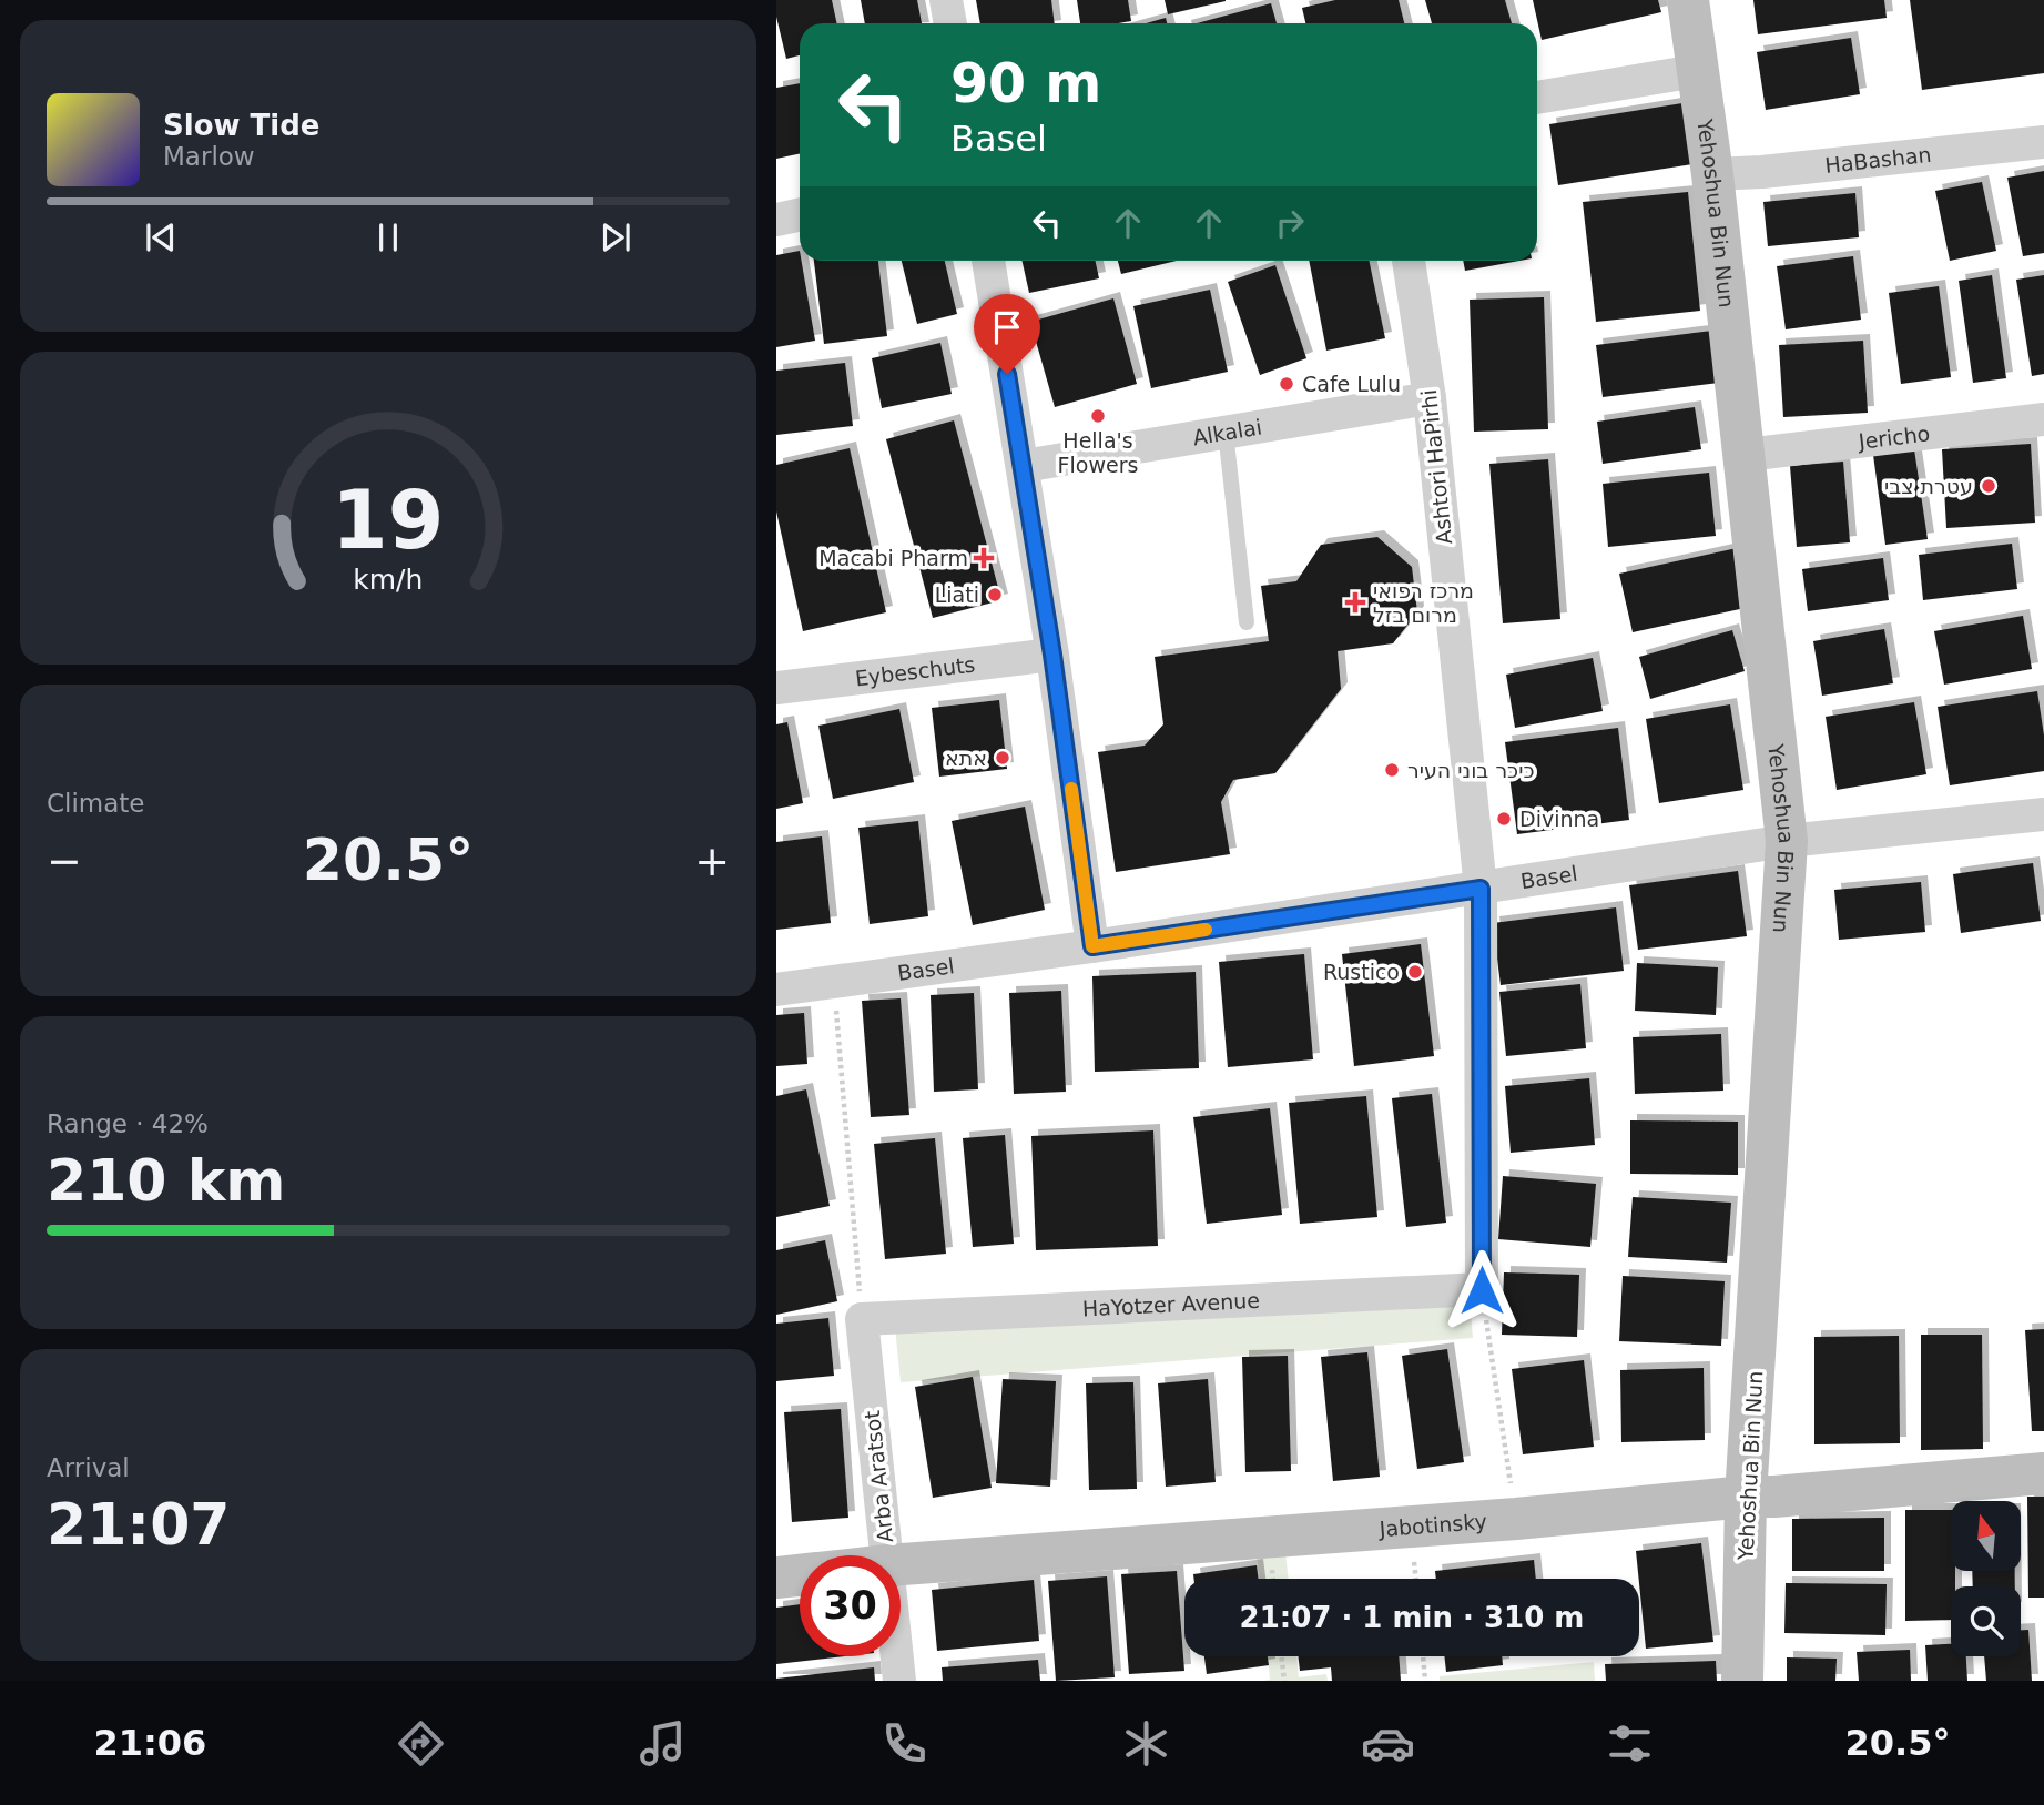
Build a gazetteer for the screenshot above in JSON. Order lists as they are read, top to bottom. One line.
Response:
{"streets":{"street":["HaBashan","Yehoshua Bin Nun","Alkalai","Jericho","Ashtori HaPirhi","Eybeschuts","Basel","HaYotzer Avenue","Arba Aratsot","Jabotinsky"]},"crossings":[["HaBashan","Yehoshua Bin Nun"],["Yehoshua Bin Nun","Jericho"],["Yehoshua Bin Nun","Basel"],["Yehoshua Bin Nun","Jabotinsky"],["Alkalai","Ashtori HaPirhi"],["Ashtori HaPirhi","Basel"],["Ashtori HaPirhi","HaYotzer Avenue"],["HaYotzer Avenue","Arba Aratsot"]],"places":{"other":["Cafe Lulu","Hella's Flowers","עטרת צבי","Liati","אתא","כיכר בוני העיר","Divinna","Rustico"],"health":["Macabi Pharm","מרכז רפואי מרום בזל"]},"north":"top","page":{"turn":["90 m","Basel"],"song":["Slow Tide","Marlow"],"tile":["Climate",["Range · 42%","210 km"],["Arrival","21:07"]],"heat":["−","20.5°","+"],"limit":"30","trip":"21:07 · 1 min · 310 m","tabs":["21:06","20.5°"],"gauge":["19","km/h"]}}
